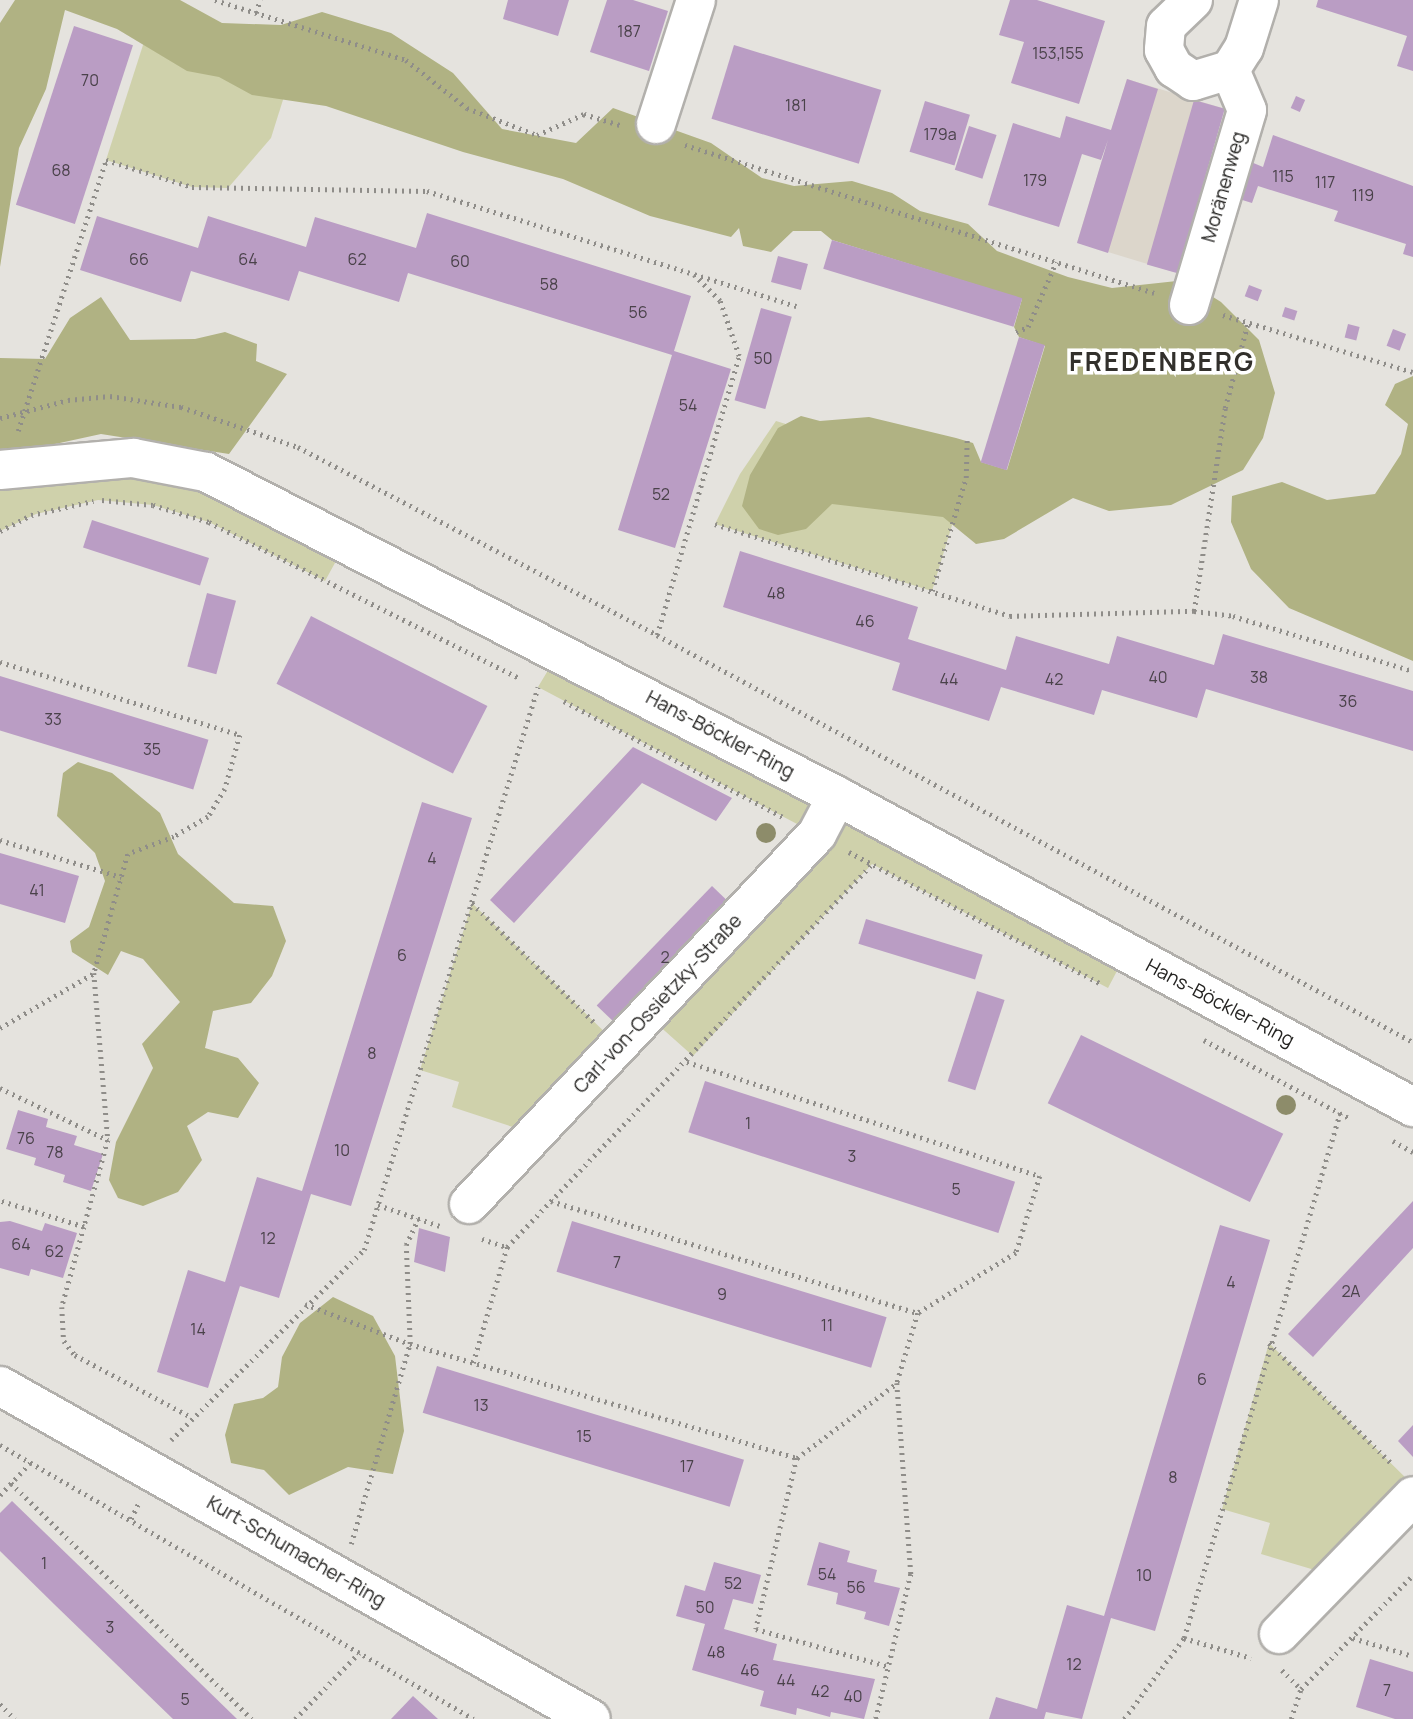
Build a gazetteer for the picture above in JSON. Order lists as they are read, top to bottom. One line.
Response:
{"streets":{"street":["Moränenweg","Hans-Böckler-Ring","Carl-von-Ossietzky-Straße","Kurt-Schumacher-Ring"]},"crossings":[["Hans-Böckler-Ring","Carl-von-Ossietzky-Straße"]],"districts":["FREDENBERG"],"house_numbers":["187","153,155","70","181","179a","68","115","179","117","119","66","64","62","60","58","56","50","54","52","48","46","40","38","44","42","36","33","35","4","41","6","2","8","1","76","10","78","3","5","12","64","62","7","4","2A","9","11","14","6","13","15","17","8","1","54","10","52","56","50","3","48","12","46","44","7","42","40","5"]}
